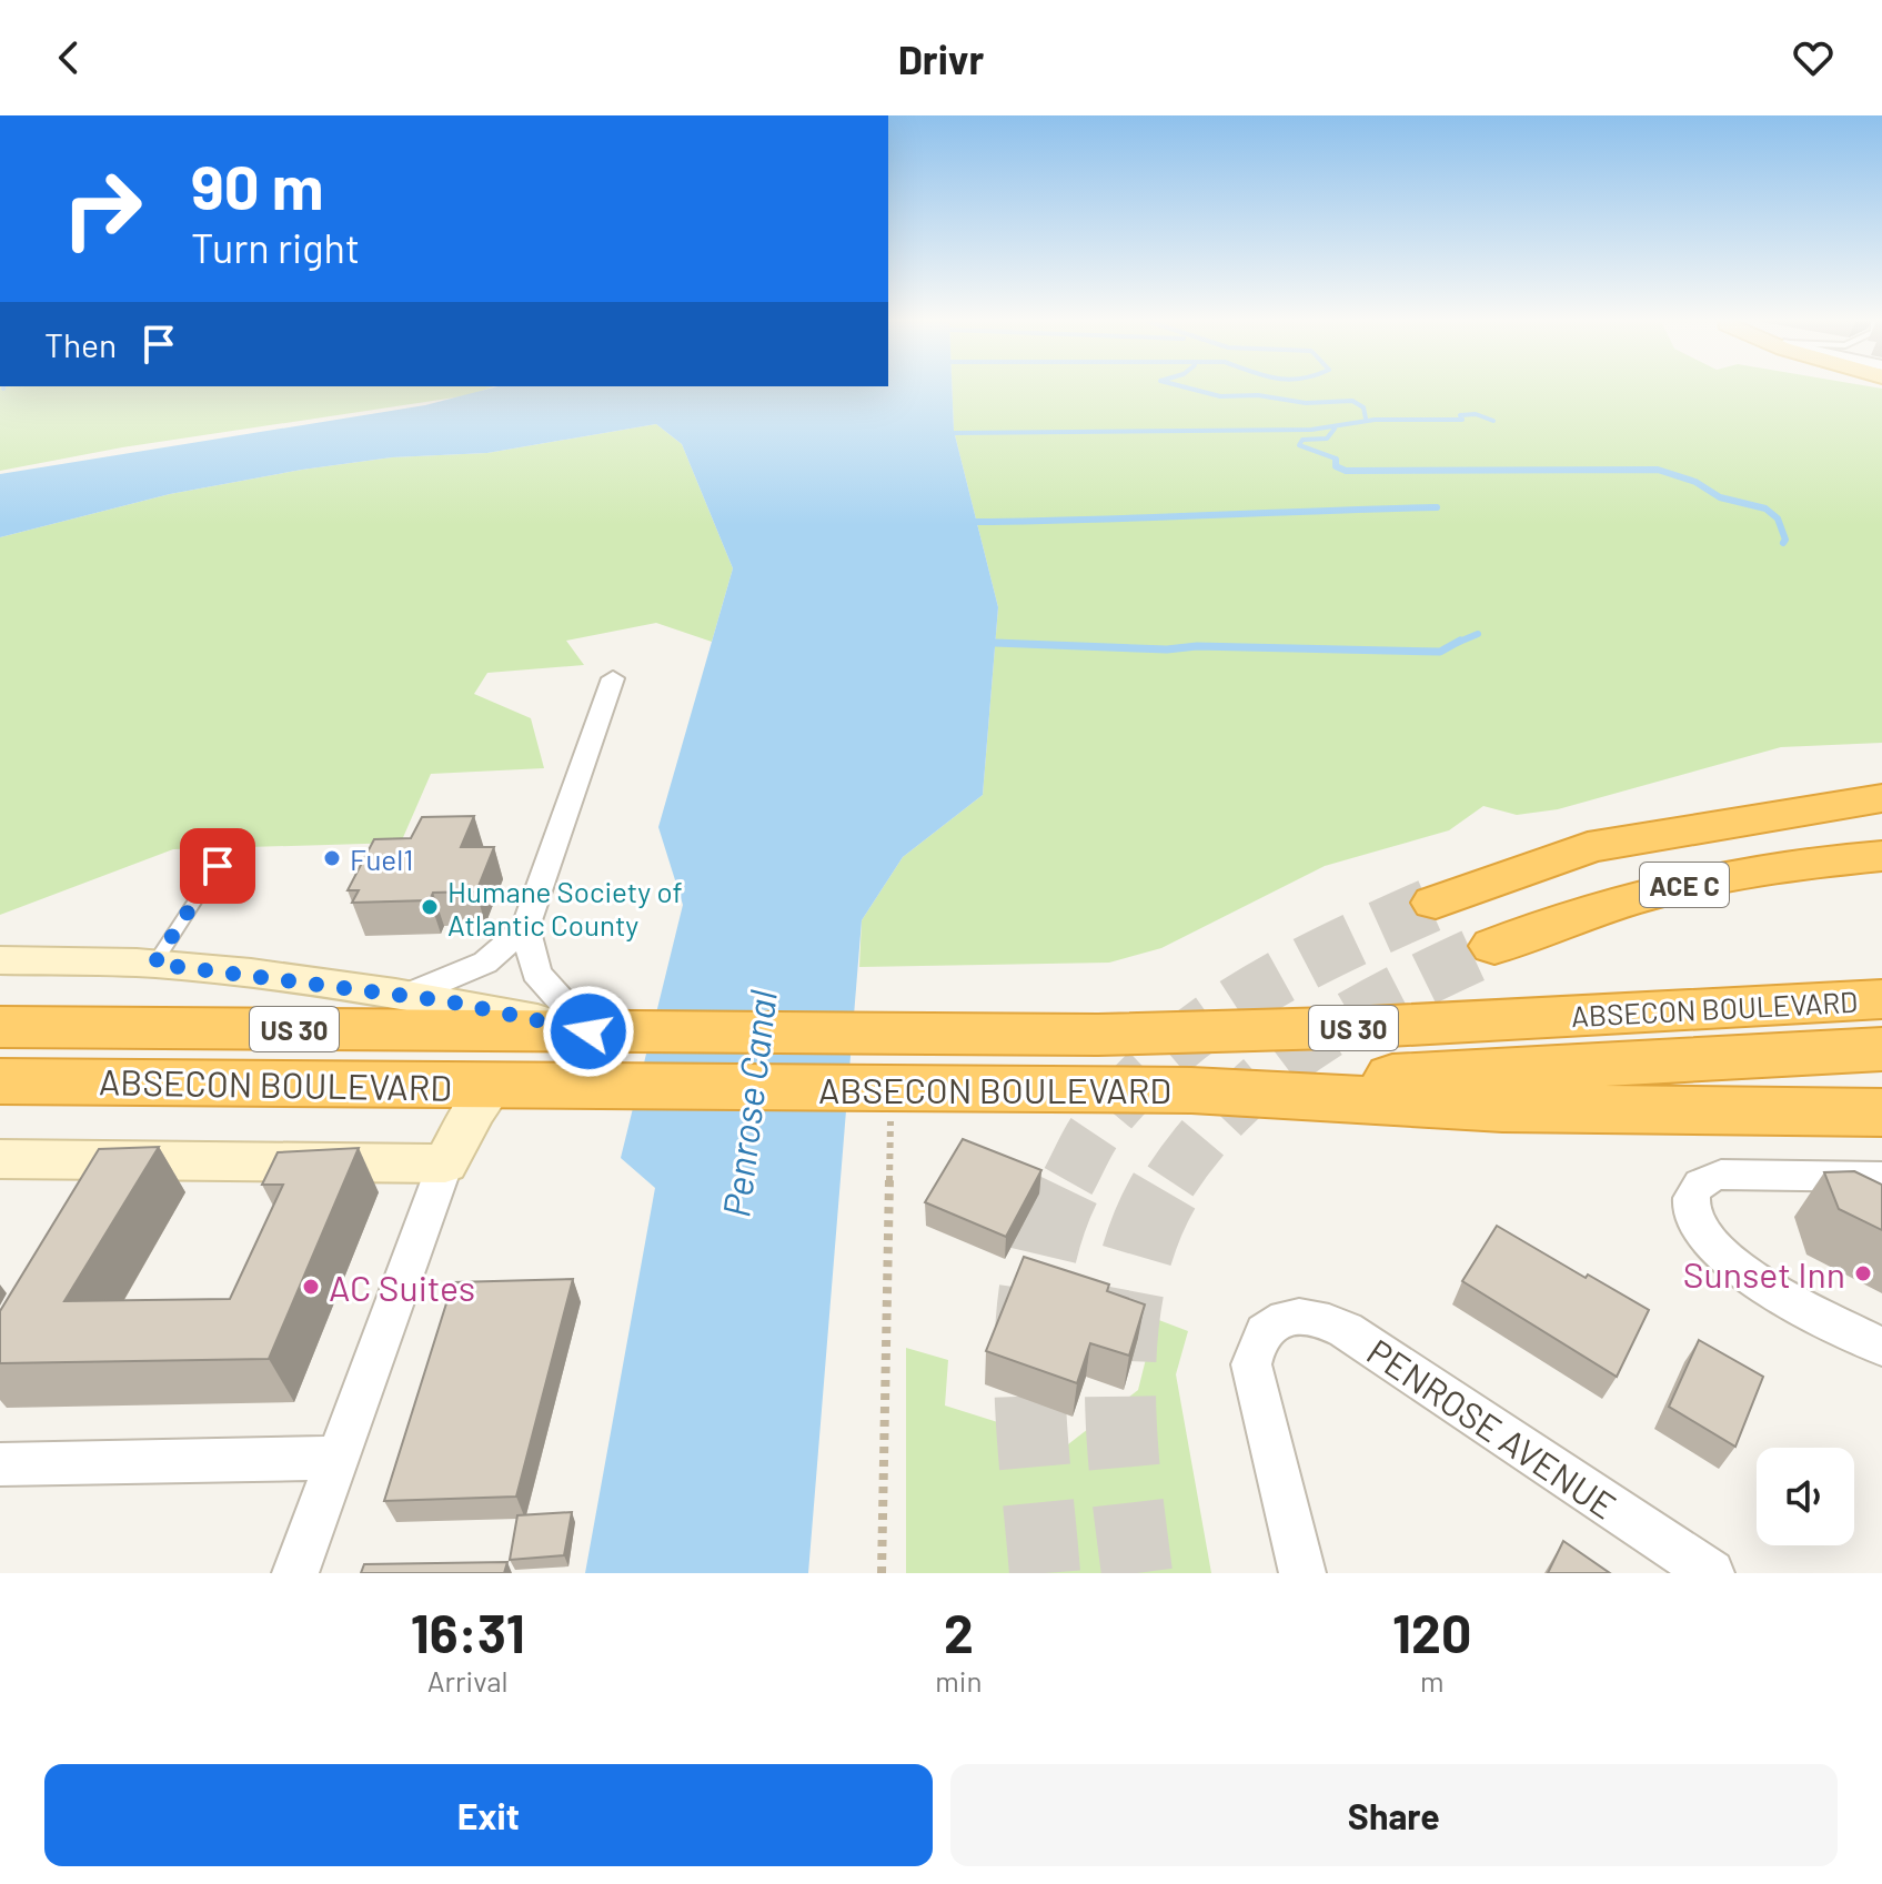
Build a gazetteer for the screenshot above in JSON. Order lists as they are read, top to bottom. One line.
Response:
{"streets":{"highway":["ACE C","ABSECON BOULEVARD","US 30"],"street":["PENROSE AVENUE"]},"water":["Penrose Canal"],"places":["Fuel1","Humane Society of Atlantic County","Sunset Inn","AC Suites"],"page":{"header":"Drivr","turn":["90 m","Turn right"],"then":"Then","eta":["16:31","Arrival","2","min","120","m"],"buttons":["Exit","Share"]}}
